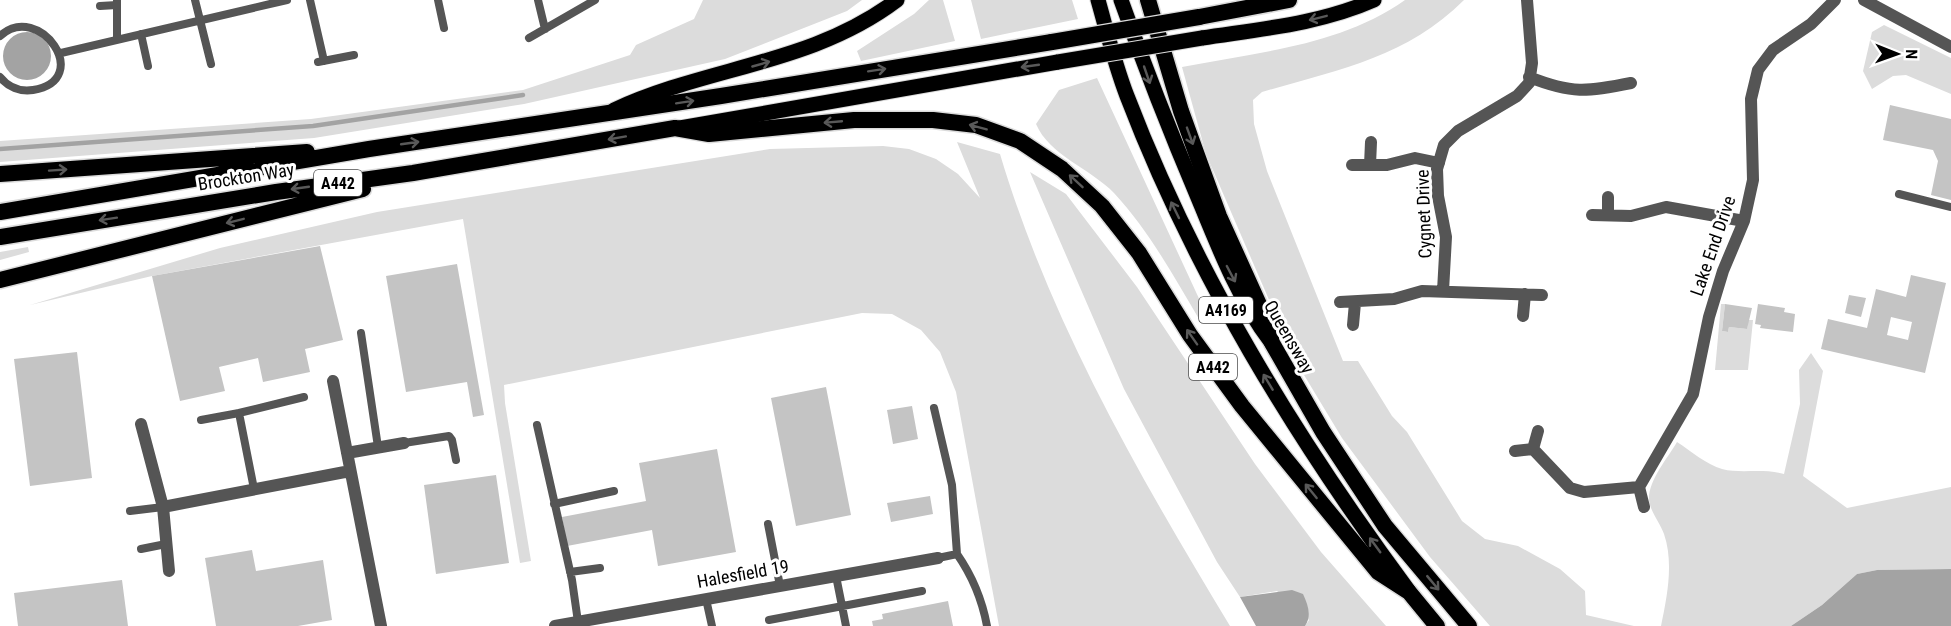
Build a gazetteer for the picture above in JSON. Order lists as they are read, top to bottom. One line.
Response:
{"streets":{"highway":["Brockton Way","A442","Queensway"],"main road":["A4169"],"street":["Cygnet Drive","Lake End Drive","Halesfield 19"]},"crossings":[["Brockton Way","A442"],["A442","A4169"]],"north":"right"}
